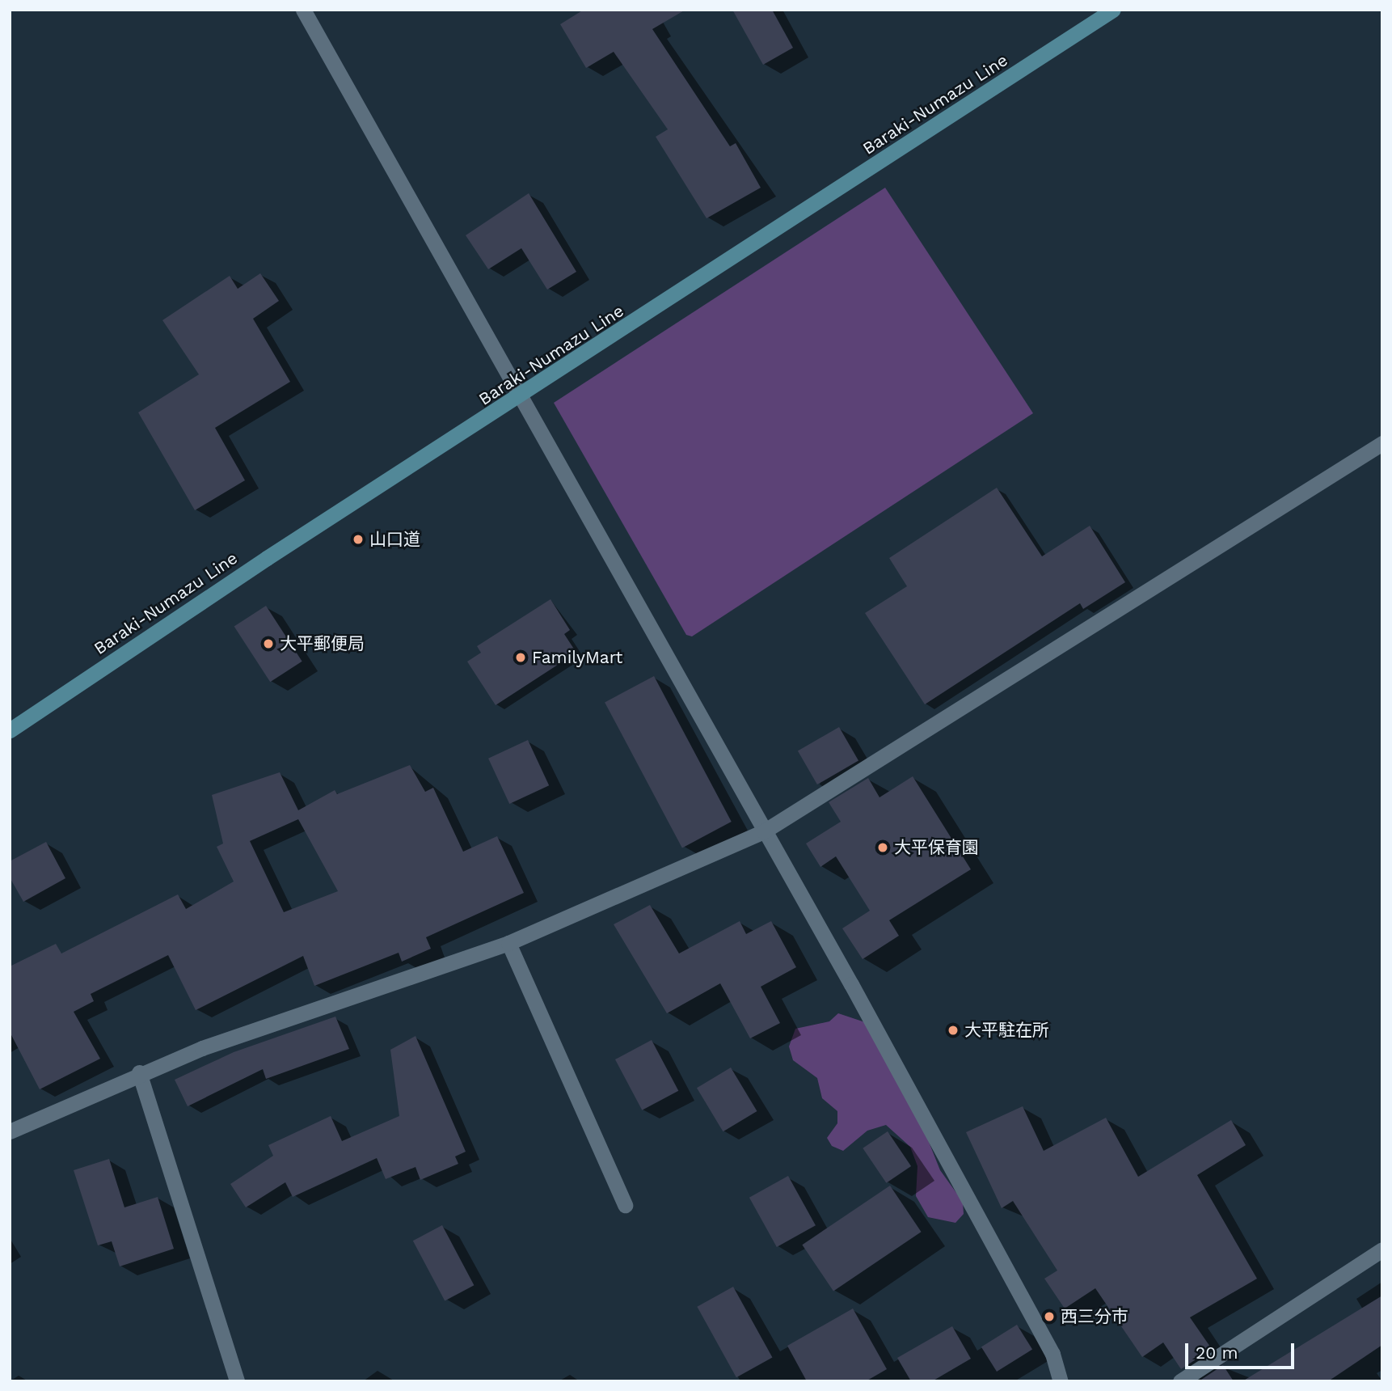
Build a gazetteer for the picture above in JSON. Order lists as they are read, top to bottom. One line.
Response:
{"streets":{"main road":["Baraki-Numazu Line"]},"places":["山口道","大平郵便局","FamilyMart","大平保育園","大平駐在所","西三分市"],"scale_bar":"20 m"}
